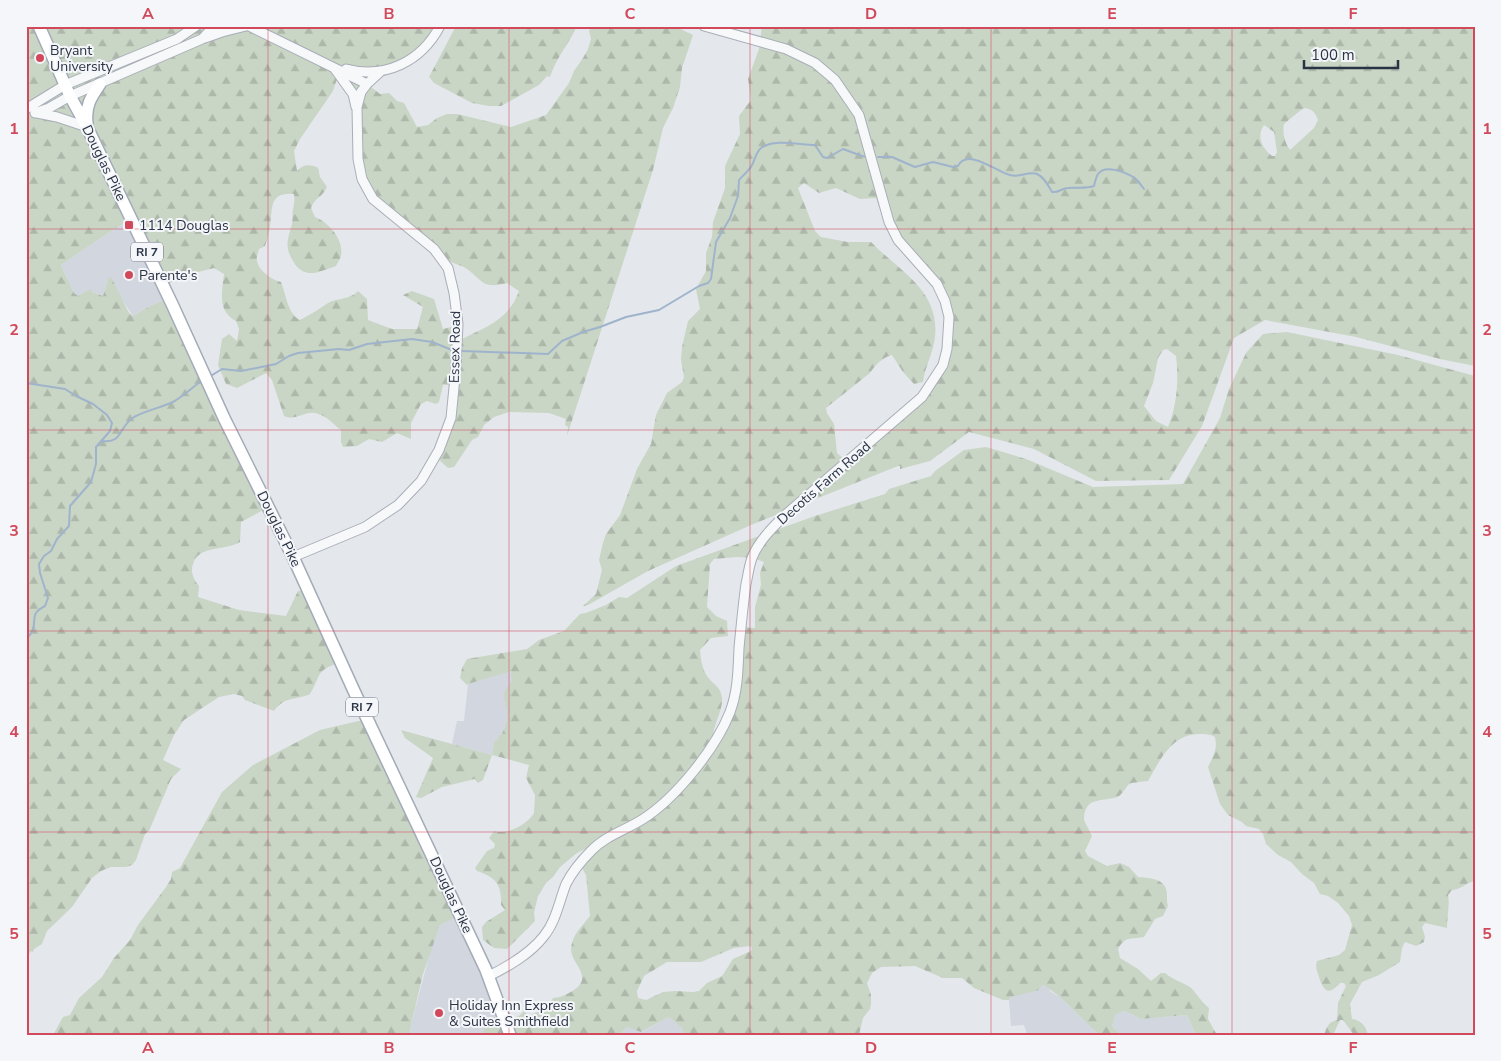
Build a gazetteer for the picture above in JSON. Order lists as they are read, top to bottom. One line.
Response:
{"streets":{"main road":["Douglas Pike","RI 7"],"street":["Essex Road","Decotis Farm Road"]},"crossings":[["Douglas Pike","Essex Road"],["Douglas Pike","Decotis Farm Road"]],"places":{"other":["Bryant University","Parente's","Holiday Inn Express & Suites Smithfield"],"transit":["1114 Douglas"]},"scale_bar":"100 m","grid":{"columns":["A","B","C","D","E","F"],"rows":["1","2","3","4","5"]}}
